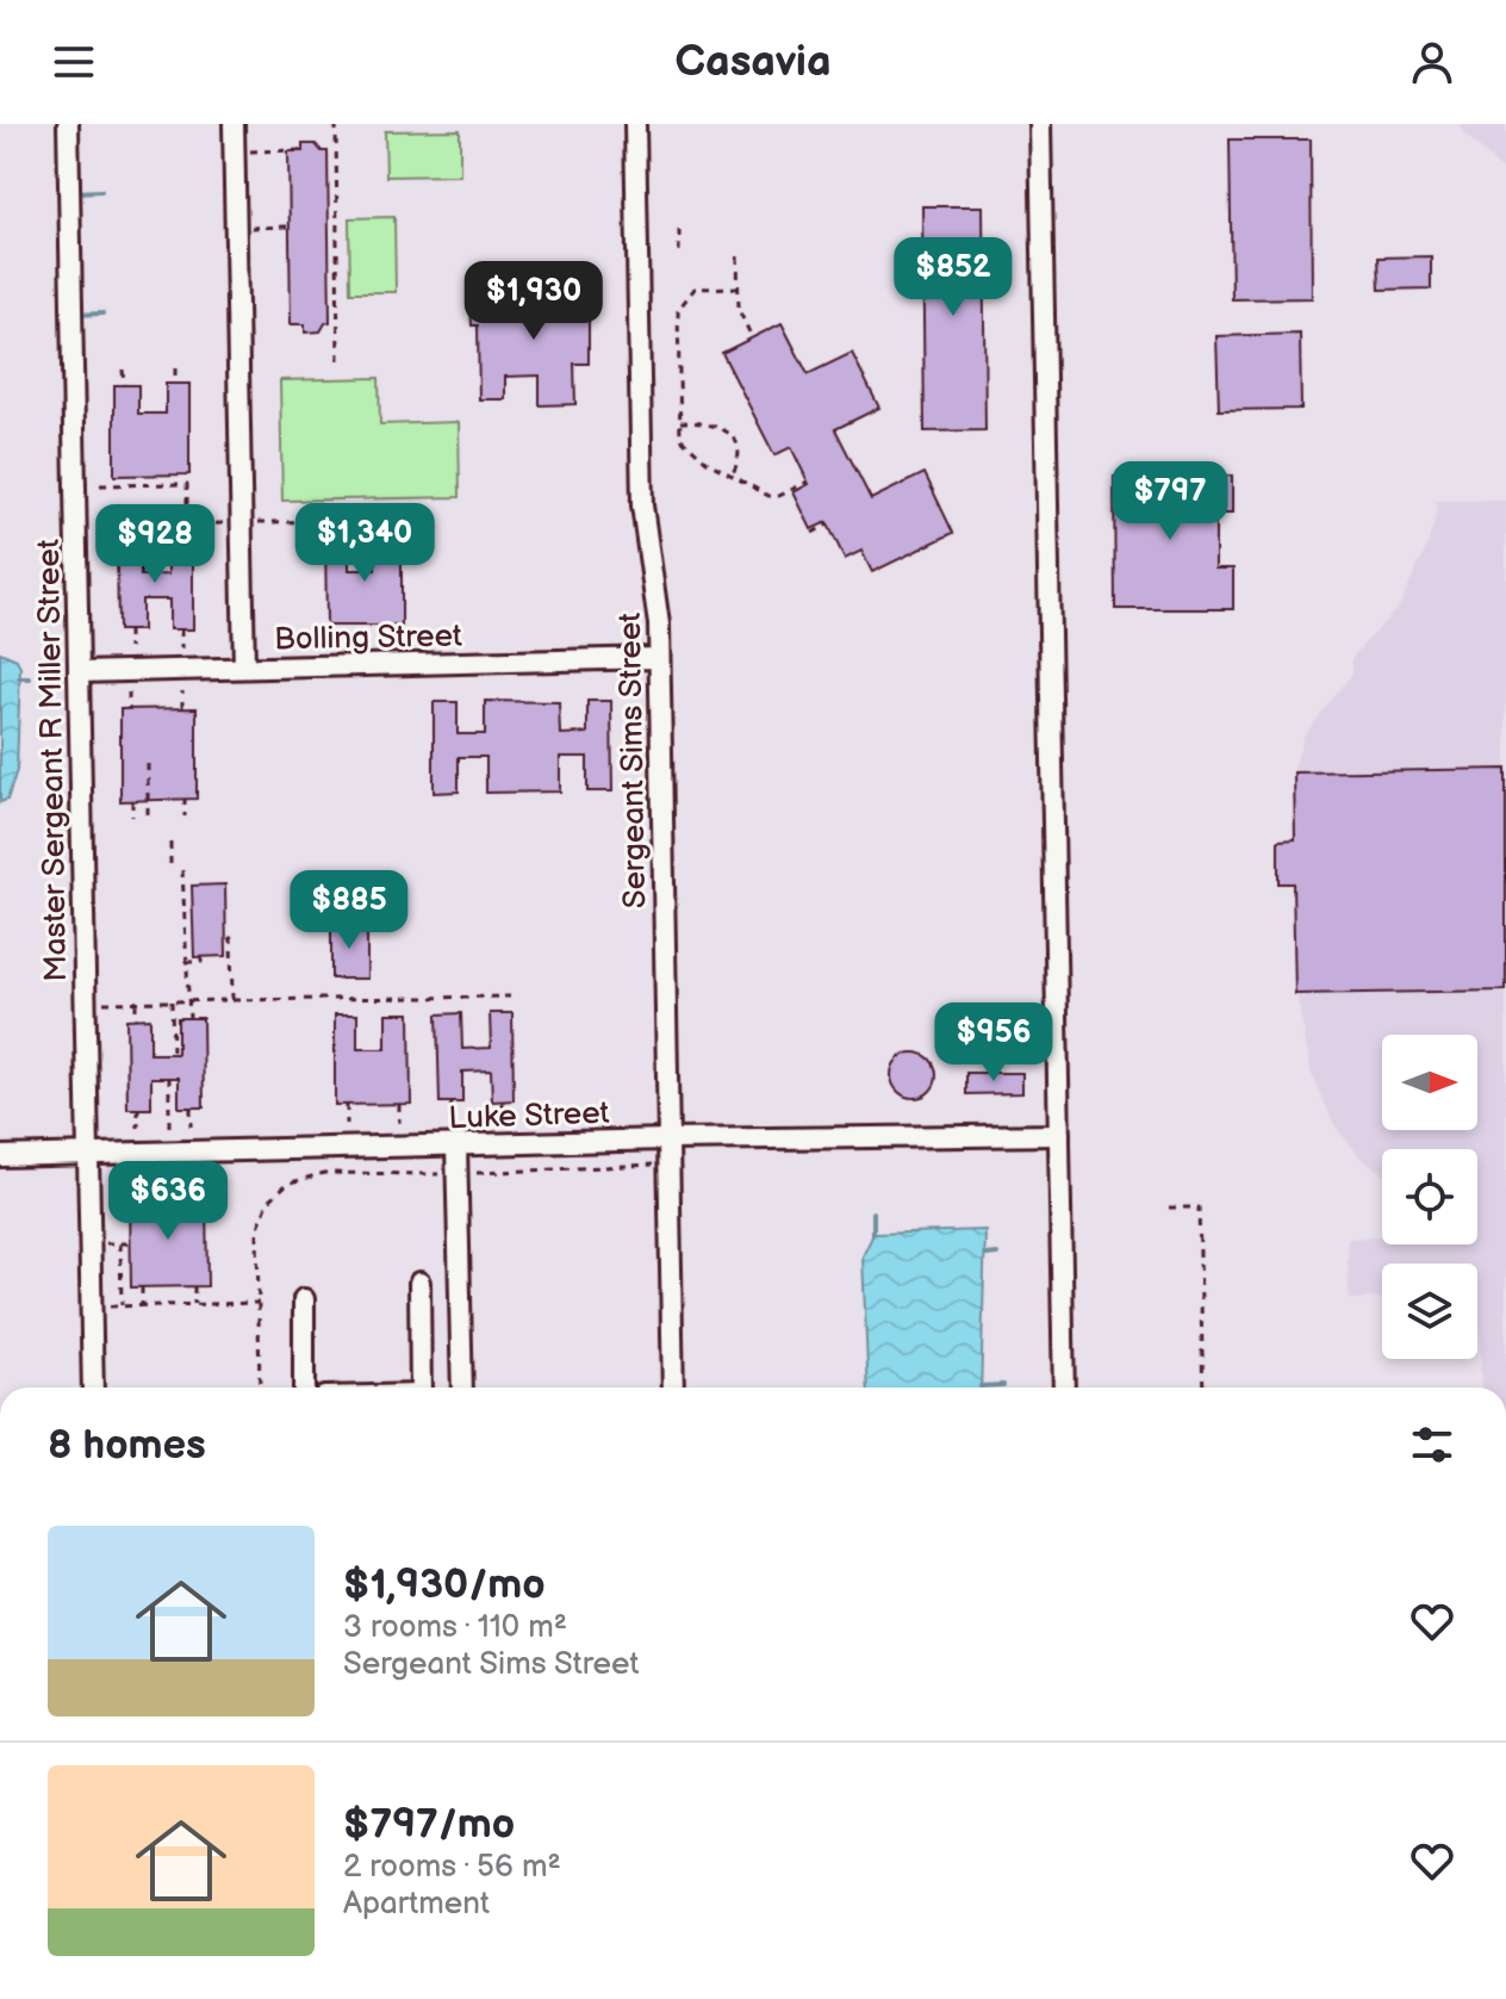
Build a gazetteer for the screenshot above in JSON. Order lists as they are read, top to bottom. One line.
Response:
{"streets":{"street":["Bolling Street","Master Sergeant R Miller Street","Sergeant Sims Street","Luke Street"]},"crossings":[["Bolling Street","Master Sergeant R Miller Street"],["Bolling Street","Sergeant Sims Street"],["Master Sergeant R Miller Street","Luke Street"],["Sergeant Sims Street","Luke Street"]],"north":"right","page":{"header":"Casavia","price":["$852","$1,930","$797","$1,340","$928","$885","$956","$636"],"heading":"8 homes","list":[{"name":"$1,930/mo","note":"3 rooms · 110 m² · Sergeant Sims Street"},{"name":"$797/mo","note":"2 rooms · 56 m² · Apartment"}]}}
